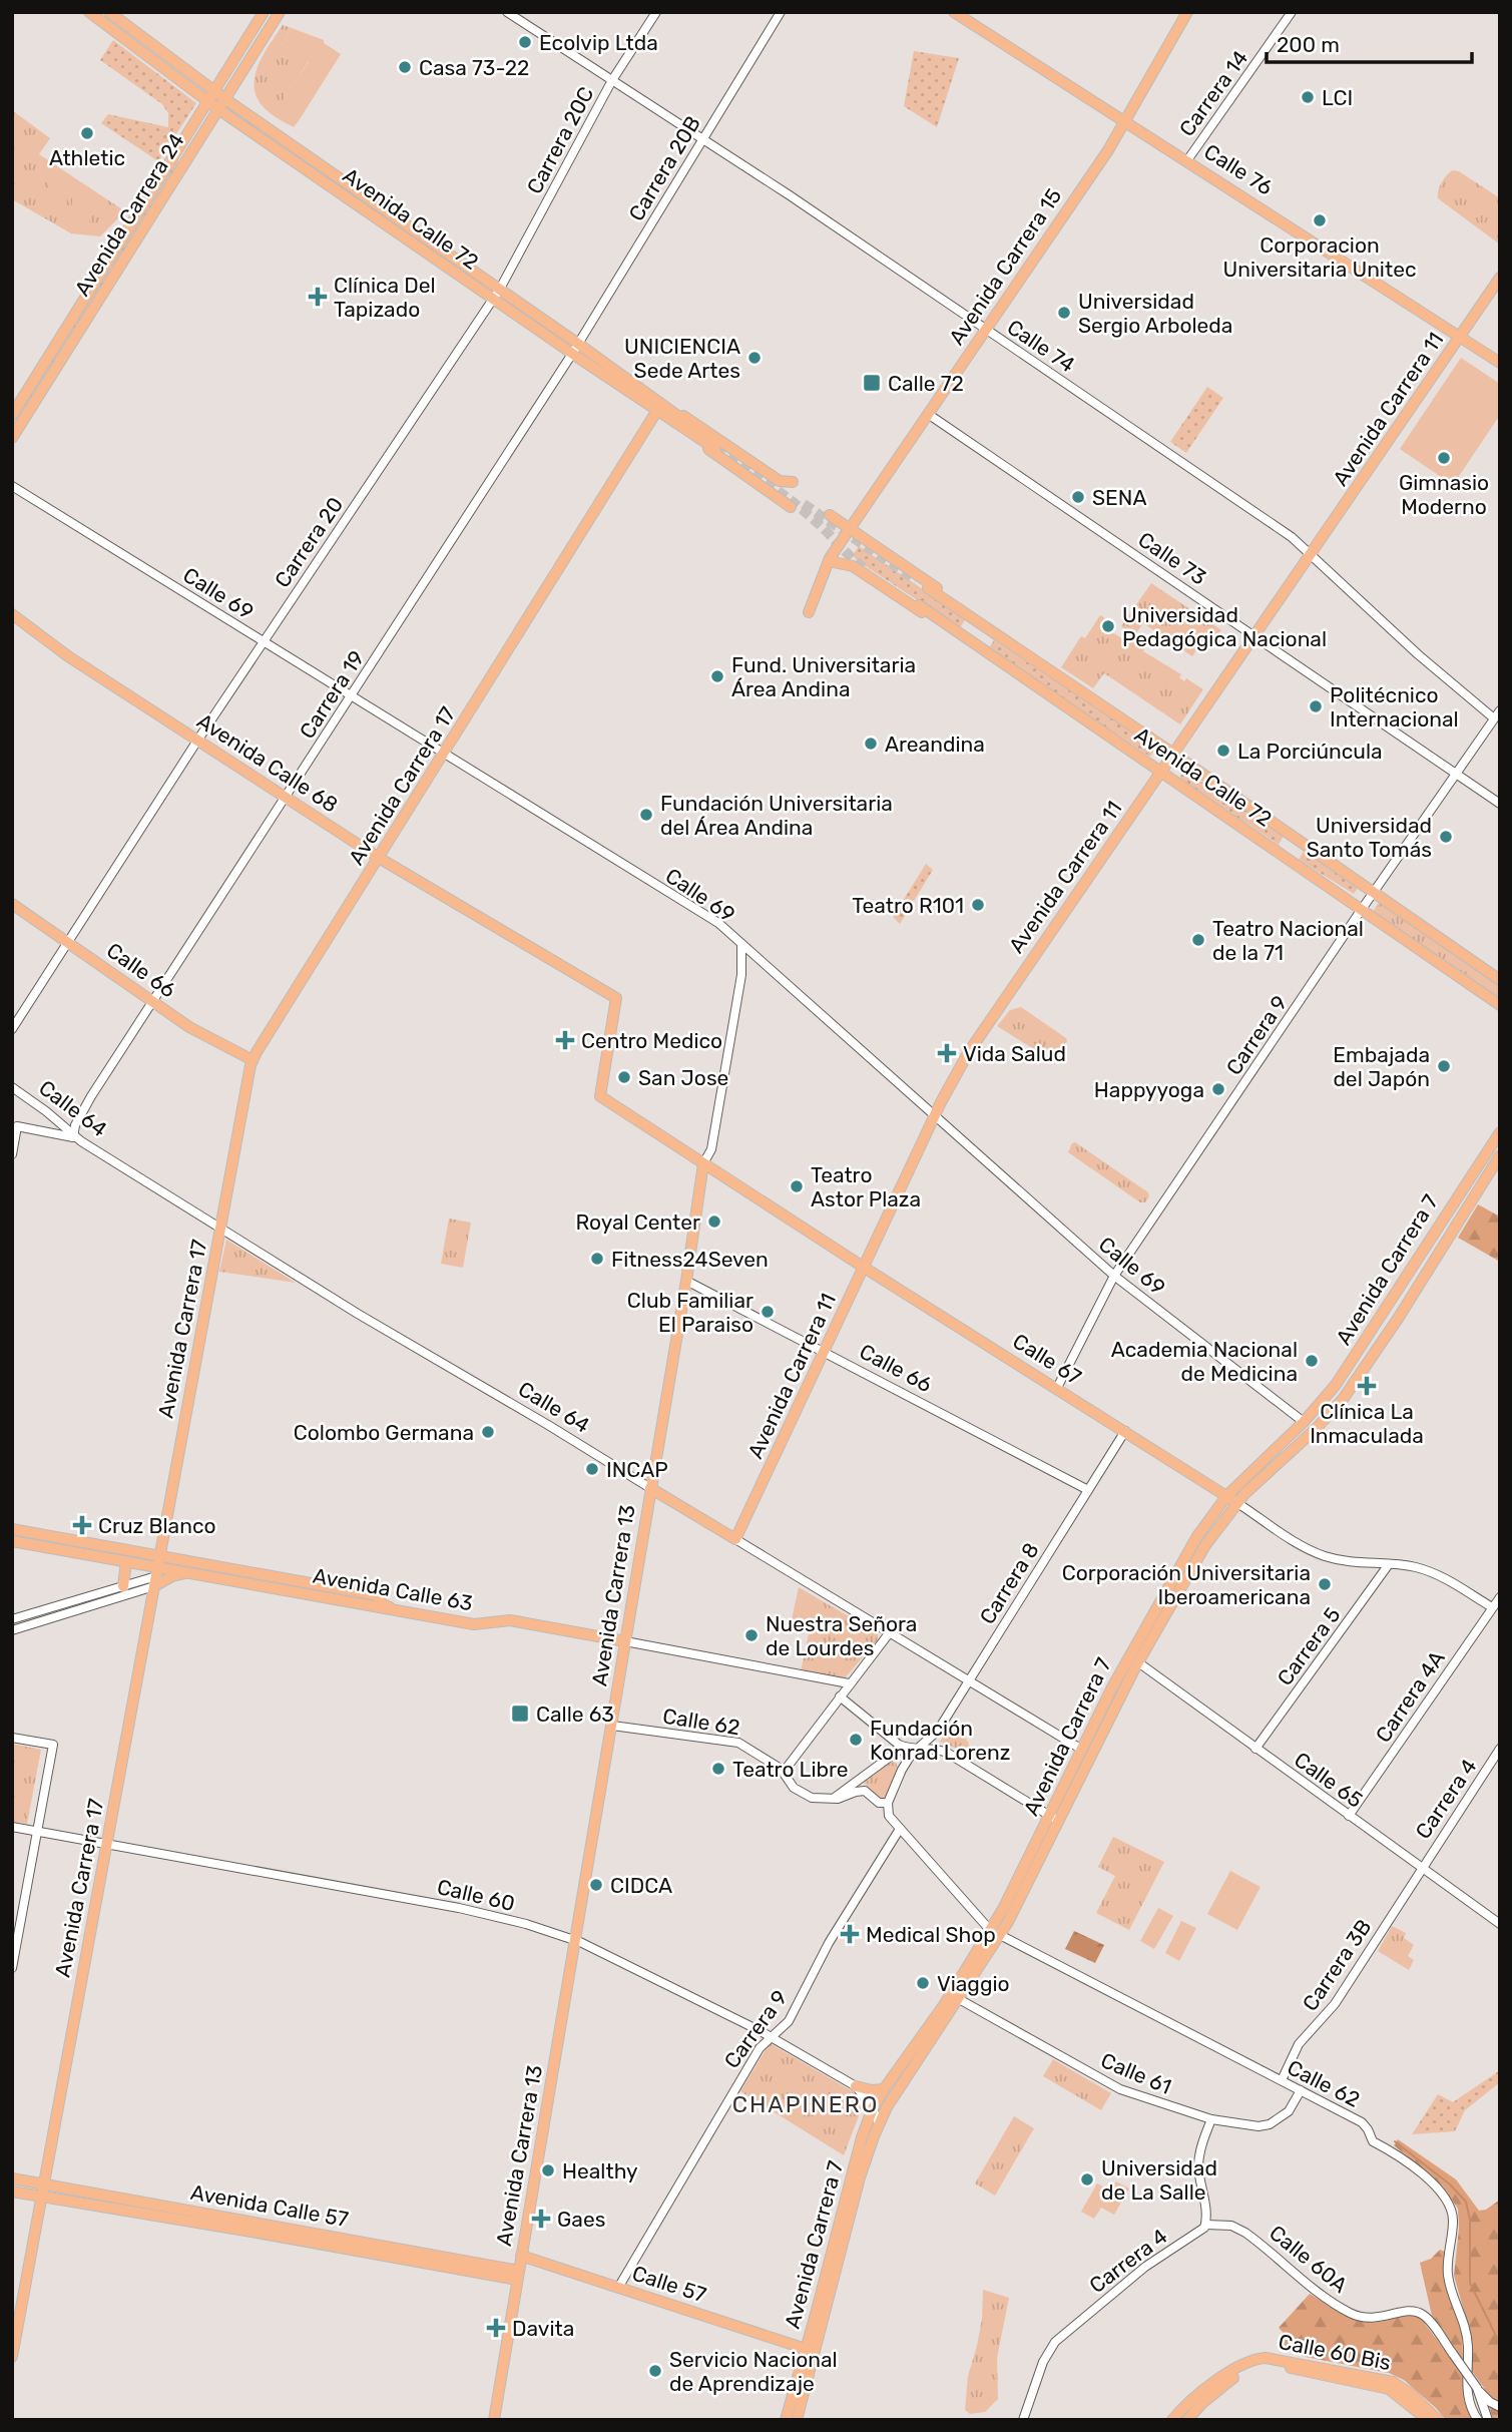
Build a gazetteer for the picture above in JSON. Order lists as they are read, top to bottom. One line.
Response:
{"streets":{"main road":["Calle 76","Avenida Carrera 24","Avenida Calle 72","Avenida Carrera 15","Avenida Carrera 11","Avenida Calle 68","Avenida Carrera 17","Calle 66","Calle 64","Avenida Carrera 7","Calle 67","Avenida Calle 63","Avenida Carrera 13","Avenida Calle 57","Calle 57","Calle 60 Bis"],"street":["Carrera 14","Carrera 20C","Carrera 20B","Calle 74","Carrera 20","Calle 73","Calle 69","Carrera 19","Carrera 9","Carrera 8","Carrera 5","Carrera 4A","Calle 62","Calle 65","Carrera 4","Calle 60","Carrera 3B","Calle 61","Calle 60A"]},"crossings":[["Carrera 14","Calle 76"],["Carrera 20C","Avenida Calle 72"],["Carrera 20C","Calle 74"],["Carrera 20C","Carrera 20"],["Carrera 20B","Avenida Calle 72"],["Carrera 20B","Calle 74"],["Carrera 20B","Carrera 19"],["Calle 76","Avenida Carrera 15"],["Calle 76","Avenida Carrera 11"],["Avenida Carrera 24","Avenida Calle 72"],["Avenida Calle 72","Avenida Carrera 11"],["Avenida Calle 72","Carrera 20"],["Avenida Calle 72","Carrera 19"],["Avenida Calle 72","Avenida Carrera 17"],["Avenida Calle 72","Carrera 9"],["Avenida Carrera 15","Calle 74"],["Avenida Carrera 15","Calle 73"],["Calle 74","Avenida Carrera 11"],["Calle 74","Carrera 9"],["Avenida Carrera 11","Calle 73"],["Avenida Carrera 11","Calle 69"],["Avenida Carrera 11","Calle 66"],["Avenida Carrera 11","Calle 64"],["Avenida Carrera 11","Calle 67"],["Carrera 20","Calle 69"],["Carrera 20","Avenida Calle 68"],["Carrera 20","Calle 66"],["Calle 73","Carrera 9"],["Calle 69","Carrera 19"],["Calle 69","Avenida Carrera 17"],["Calle 69","Carrera 9"],["Calle 69","Avenida Carrera 7"],["Calle 69","Avenida Carrera 13"],["Carrera 19","Avenida Calle 68"],["Carrera 19","Calle 66"],["Carrera 19","Calle 64"],["Avenida Calle 68","Avenida Carrera 17"],["Avenida Calle 68","Calle 67"],["Avenida Carrera 17","Calle 66"],["Avenida Carrera 17","Calle 64"],["Avenida Carrera 17","Avenida Calle 63"],["Avenida Carrera 17","Calle 60"],["Avenida Carrera 17","Avenida Calle 57"],["Calle 66","Carrera 8"],["Calle 66","Avenida Carrera 13"],["Carrera 9","Calle 67"],["Carrera 9","Calle 62"],["Carrera 9","Calle 60"],["Carrera 9","Calle 57"],["Calle 64","Avenida Carrera 7"],["Calle 64","Carrera 8"],["Calle 64","Avenida Carrera 13"],["Avenida Carrera 7","Calle 67"],["Avenida Carrera 7","Calle 62"],["Avenida Carrera 7","Calle 65"],["Avenida Carrera 7","Calle 60"],["Avenida Carrera 7","Calle 61"],["Avenida Carrera 7","Calle 57"],["Calle 67","Carrera 8"],["Calle 67","Avenida Carrera 13"],["Calle 67","Carrera 5"],["Calle 67","Carrera 4A"],["Avenida Calle 63","Avenida Carrera 13"],["Avenida Carrera 13","Calle 62"],["Avenida Carrera 13","Calle 60"],["Avenida Carrera 13","Avenida Calle 57"],["Avenida Carrera 13","Calle 57"],["Carrera 5","Calle 65"],["Carrera 4A","Calle 65"],["Calle 62","Carrera 3B"],["Calle 62","Calle 61"],["Calle 65","Carrera 4"],["Calle 65","Carrera 3B"],["Carrera 4","Carrera 3B"],["Carrera 4","Calle 60A"]],"districts":["CHAPINERO"],"places":{"other":["Ecolvip Ltda","Casa 73-22","LCI","Athletic","Corporacion Universitaria Unitec","Universidad Sergio Arboleda","UNICIENCIA Sede Artes","Gimnasio Moderno","SENA","Universidad Pedagógica Nacional","Fund. Universitaria Área Andina","Politécnico Internacional","Areandina","La Porciúncula","Fundación Universitaria del Área Andina","Universidad Santo Tomás","Teatro R101","Teatro Nacional de la 71","Embajada del Japón","San Jose","Happyyoga","Teatro Astor Plaza","Royal Center","Fitness24Seven","Club Familiar El Paraiso","Academia Nacional de Medicina","Colombo Germana","INCAP","Corporación Universitaria Iberoamericana","Nuestra Señora de Lourdes","Fundación Konrad Lorenz","Teatro Libre","CIDCA","Viaggio","Healthy","Universidad de La Salle","Servicio Nacional de Aprendizaje"],"health":["Clínica Del Tapizado","Centro Medico","Vida Salud","Clínica La Inmaculada","Cruz Blanco","Medical Shop","Gaes","Davita"],"transit":["Calle 72","Calle 63"]},"scale_bar":"200 m"}
